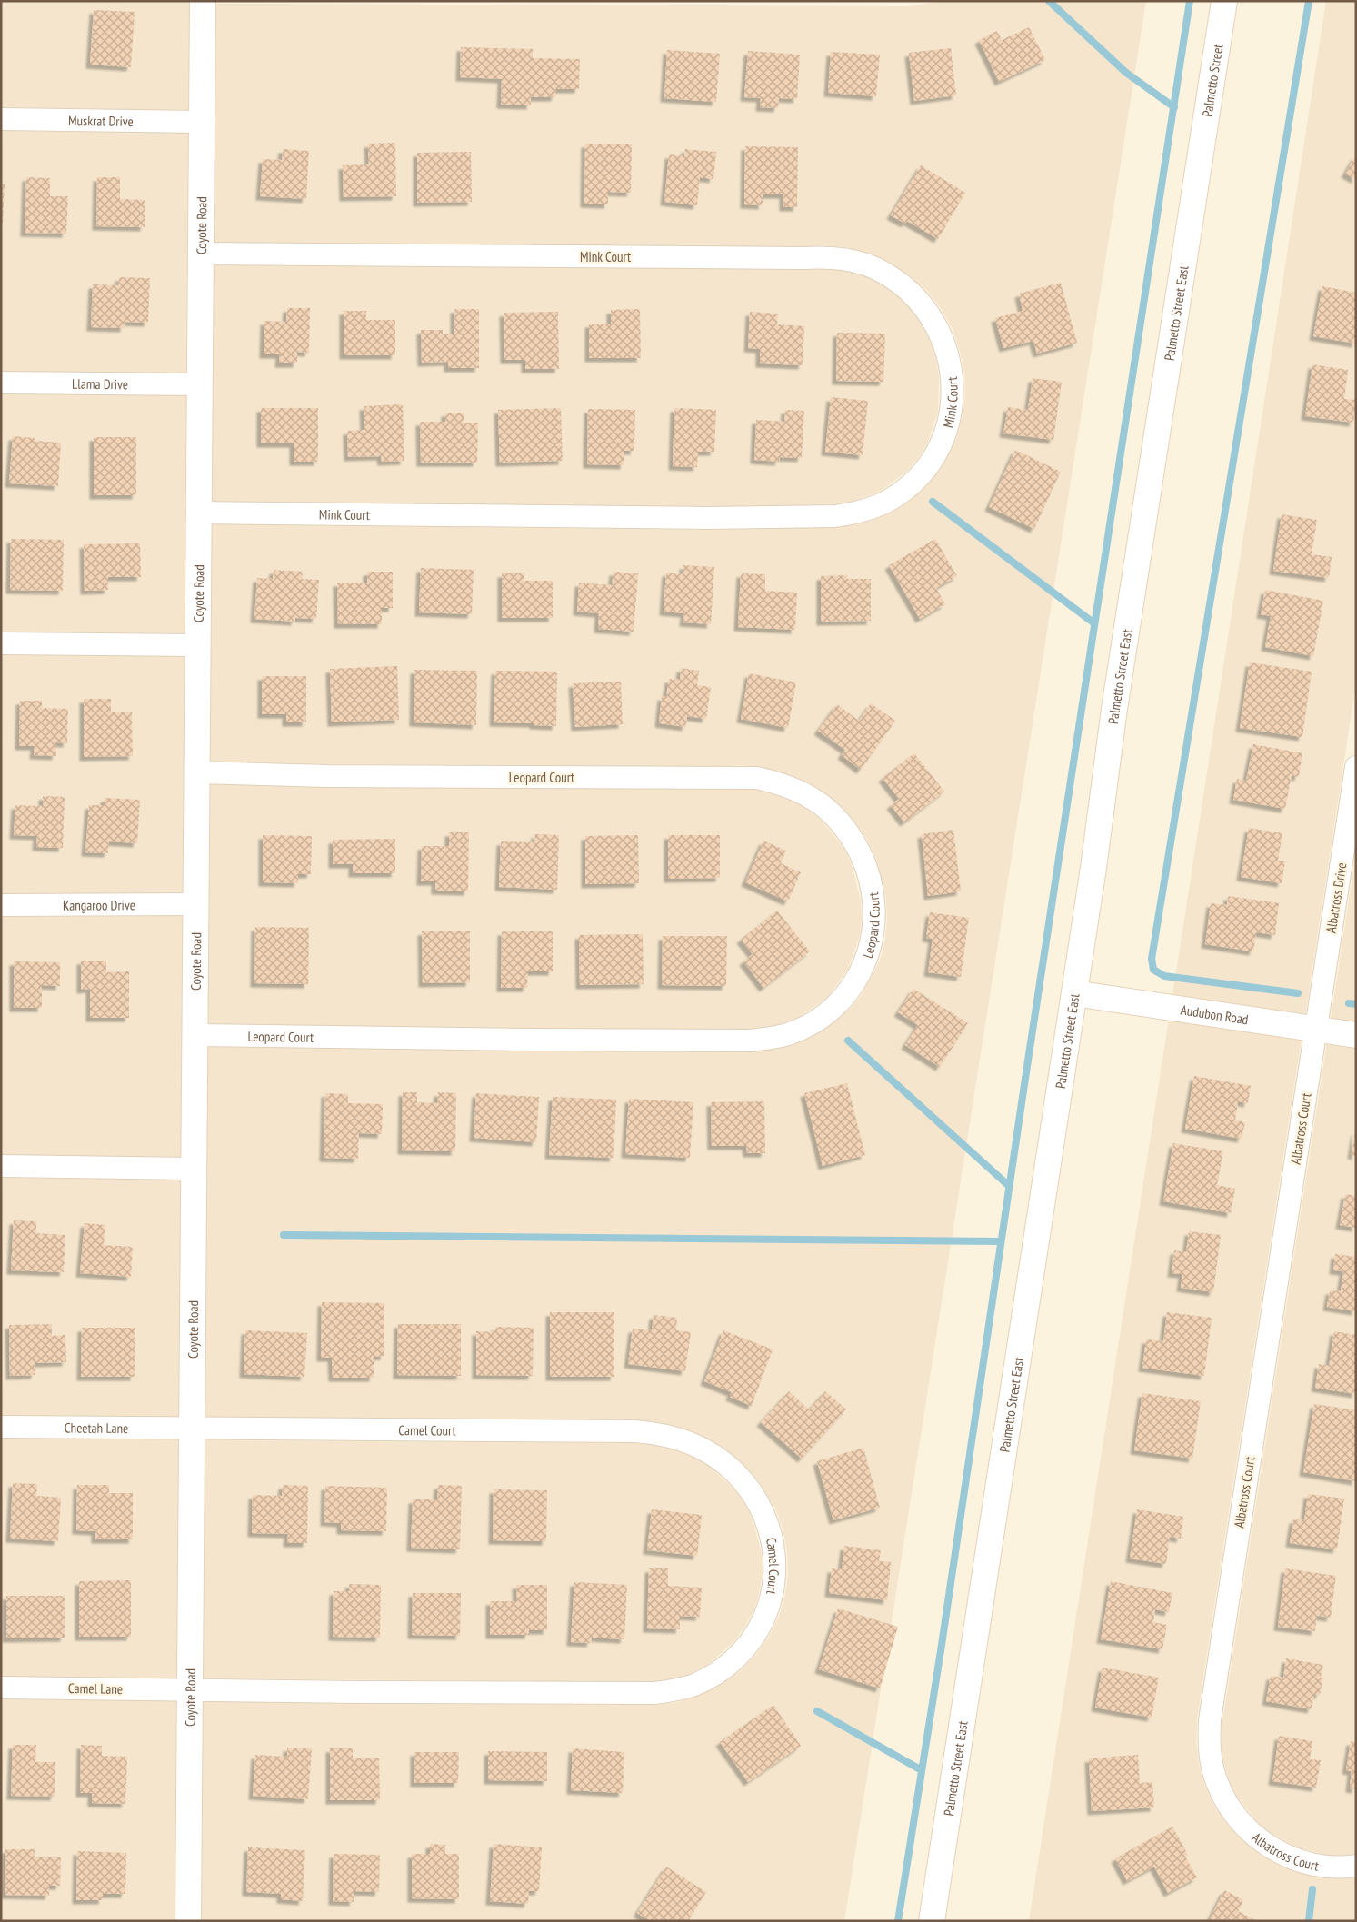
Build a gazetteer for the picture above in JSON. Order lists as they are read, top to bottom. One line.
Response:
{"streets":{"street":["Palmetto Street","Muskrat Drive","Coyote Road","Mink Court","Palmetto Street East","Llama Drive","Leopard Court","Albatross Drive","Kangaroo Drive","Audubon Road","Albatross Court","Cheetah Lane","Camel Court","Camel Lane"]},"crossings":[["Palmetto Street","Palmetto Street East"],["Muskrat Drive","Coyote Road"],["Coyote Road","Mink Court"],["Coyote Road","Llama Drive"],["Coyote Road","Leopard Court"],["Coyote Road","Kangaroo Drive"],["Coyote Road","Cheetah Lane"],["Coyote Road","Camel Court"],["Coyote Road","Camel Lane"],["Palmetto Street East","Audubon Road"],["Albatross Drive","Audubon Road"],["Albatross Drive","Albatross Court"],["Audubon Road","Albatross Court"],["Cheetah Lane","Camel Court"],["Camel Court","Camel Lane"]]}
